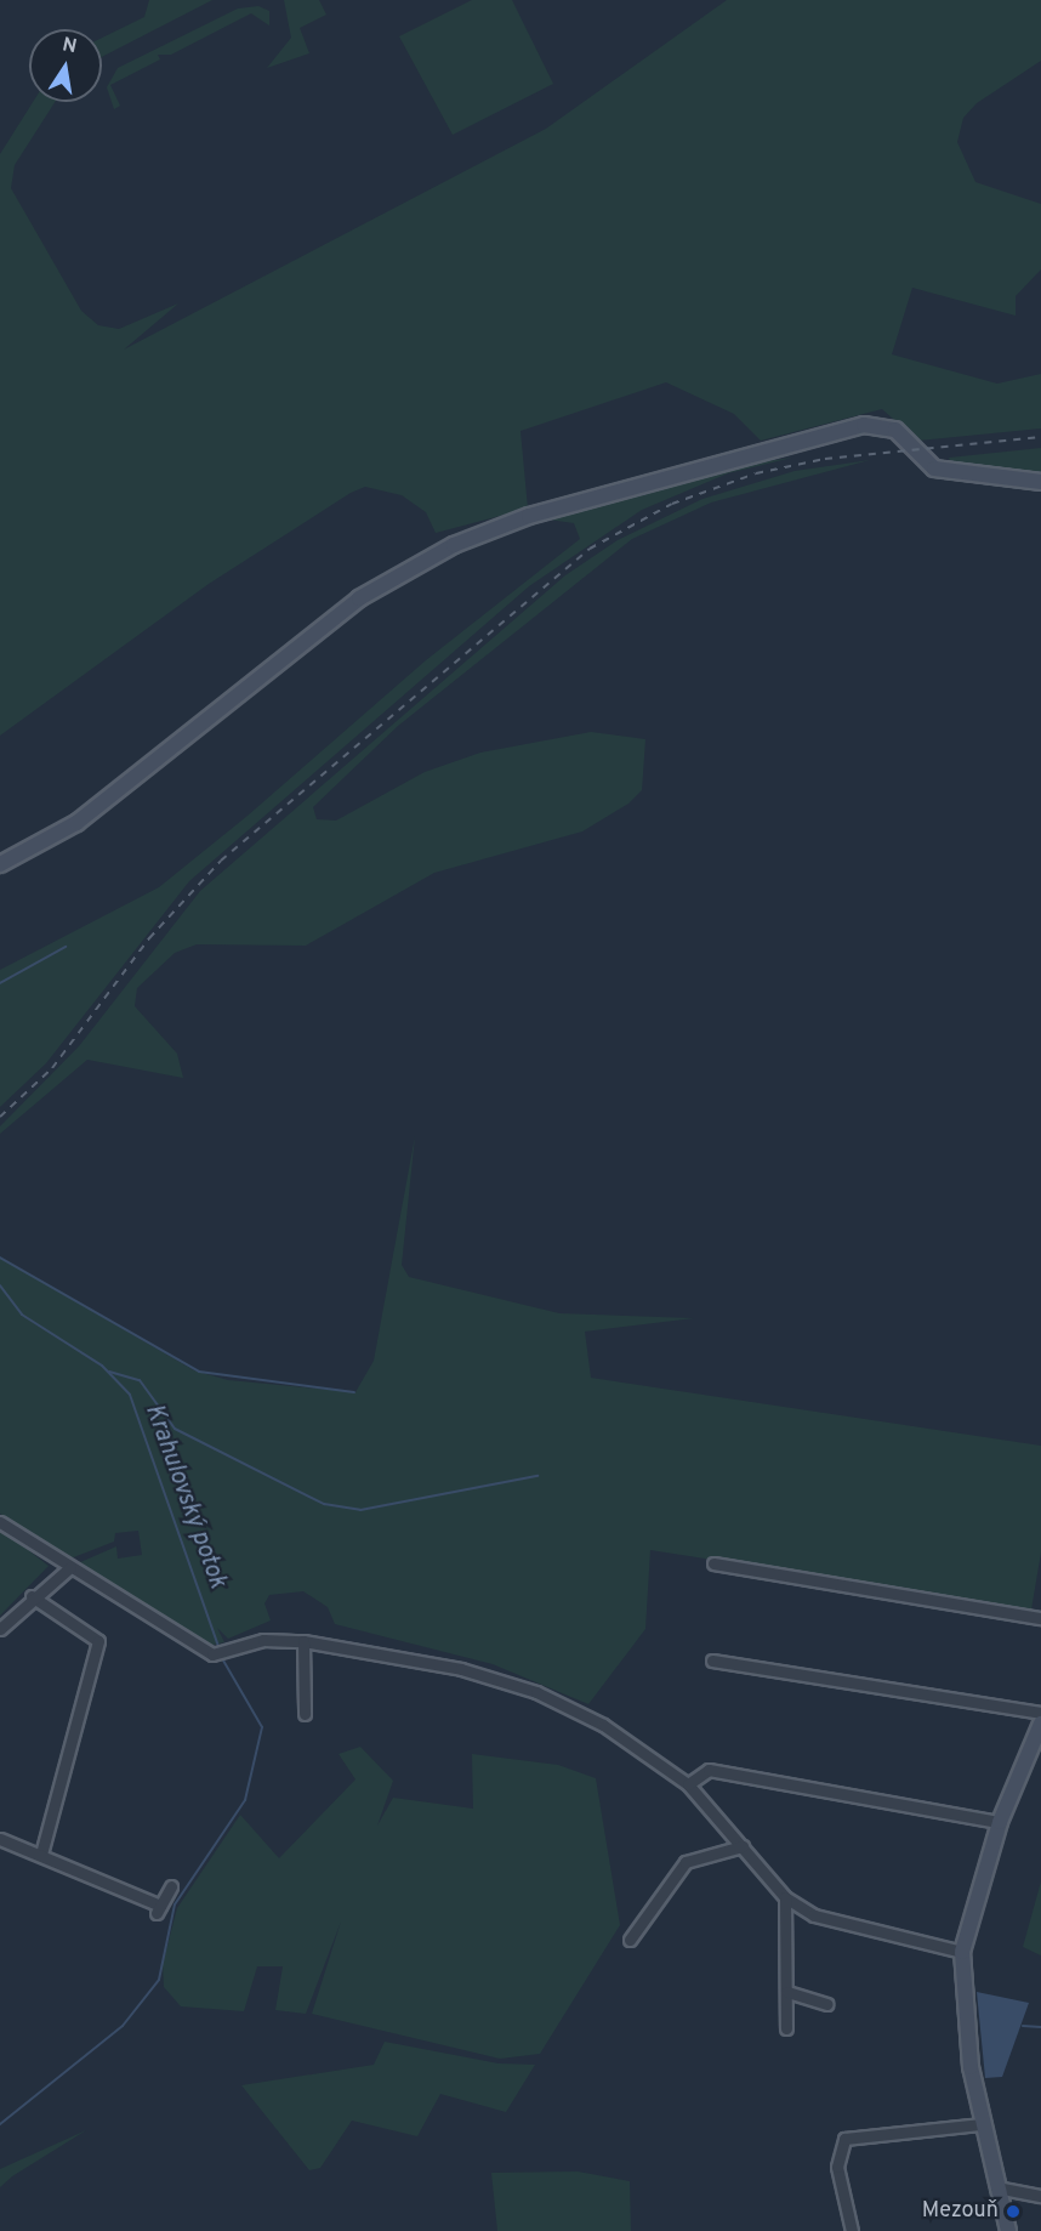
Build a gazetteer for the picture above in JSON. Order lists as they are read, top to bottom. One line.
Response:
{"water":["Krahulovský potok"],"places":["Mezouň"],"north":"top"}
